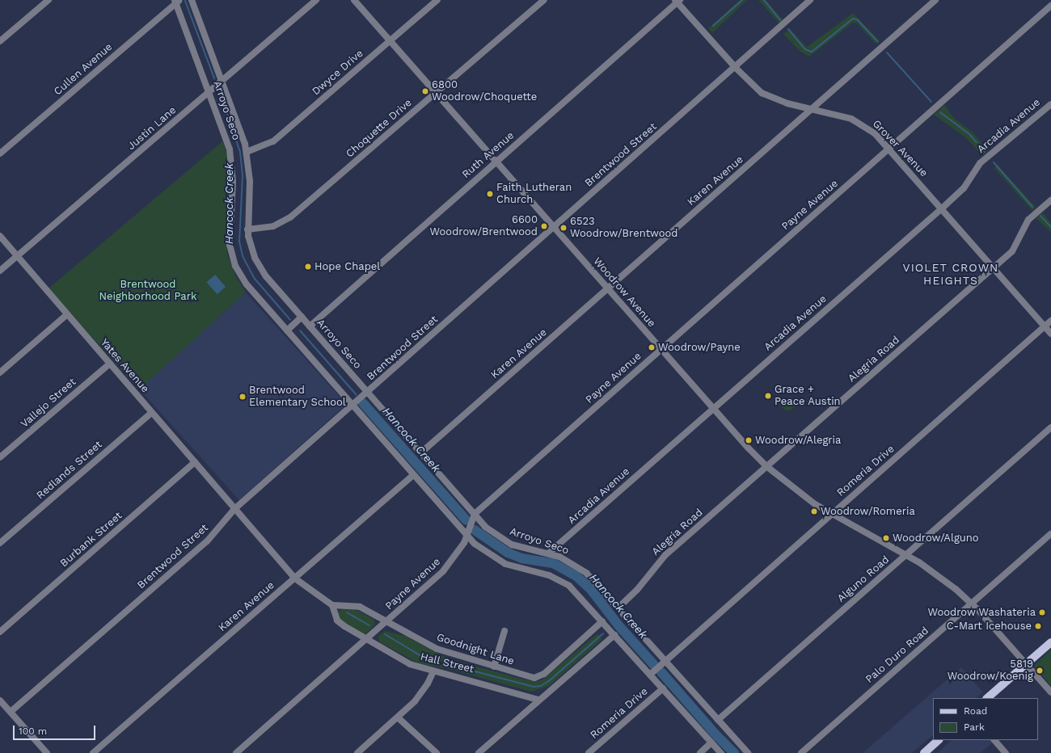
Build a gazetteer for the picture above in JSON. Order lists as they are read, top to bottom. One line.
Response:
{"streets":{"street":["Cullen Avenue","Dwyce Drive","Arroyo Seco","Arcadia Avenue","Justin Lane","Choquette Drive","Grover Avenue","Ruth Avenue","Brentwood Street","Karen Avenue","Payne Avenue","Woodrow Avenue","Alegria Road","Yates Avenue","Vallejo Street","Redlands Street","Romeria Drive","Burbank Street","Alguno Road","Goodnight Lane","Palo Duro Road","Hall Street"]},"crossings":[["Cullen Avenue","Arroyo Seco"],["Dwyce Drive","Arroyo Seco"],["Dwyce Drive","Woodrow Avenue"],["Arroyo Seco","Arcadia Avenue"],["Arroyo Seco","Justin Lane"],["Arroyo Seco","Choquette Drive"],["Arroyo Seco","Ruth Avenue"],["Arroyo Seco","Brentwood Street"],["Arroyo Seco","Karen Avenue"],["Arroyo Seco","Payne Avenue"],["Arroyo Seco","Alegria Road"],["Arroyo Seco","Romeria Drive"],["Arroyo Seco","Alguno Road"],["Arroyo Seco","Goodnight Lane"],["Arcadia Avenue","Grover Avenue"],["Arcadia Avenue","Woodrow Avenue"],["Justin Lane","Yates Avenue"],["Choquette Drive","Woodrow Avenue"],["Grover Avenue","Ruth Avenue"],["Grover Avenue","Brentwood Street"],["Grover Avenue","Karen Avenue"],["Grover Avenue","Payne Avenue"],["Grover Avenue","Alegria Road"],["Grover Avenue","Romeria Drive"],["Ruth Avenue","Woodrow Avenue"],["Brentwood Street","Woodrow Avenue"],["Brentwood Street","Yates Avenue"],["Karen Avenue","Woodrow Avenue"],["Payne Avenue","Woodrow Avenue"],["Payne Avenue","Goodnight Lane"],["Payne Avenue","Hall Street"],["Woodrow Avenue","Alegria Road"],["Woodrow Avenue","Romeria Drive"],["Woodrow Avenue","Alguno Road"],["Woodrow Avenue","Palo Duro Road"],["Yates Avenue","Vallejo Street"],["Yates Avenue","Redlands Street"],["Yates Avenue","Burbank Street"],["Goodnight Lane","Hall Street"]],"districts":["VIOLET CROWN HEIGHTS"],"water":["Hancock Creek"],"parks":["Brentwood Neighborhood Park"],"places":["6800 Woodrow/Choquette","Faith Lutheran Church","6600 Woodrow/Brentwood","6523 Woodrow/Brentwood","Hope Chapel","Woodrow/Payne","Grace + Peace Austin","Brentwood Elementary School","Woodrow/Alegria","Woodrow/Romeria","Woodrow/Alguno","Woodrow Washateria","C-Mart Icehouse","5819 Woodrow/Koenig"],"legend":["Road","Park"],"scale_bar":"100 m"}
